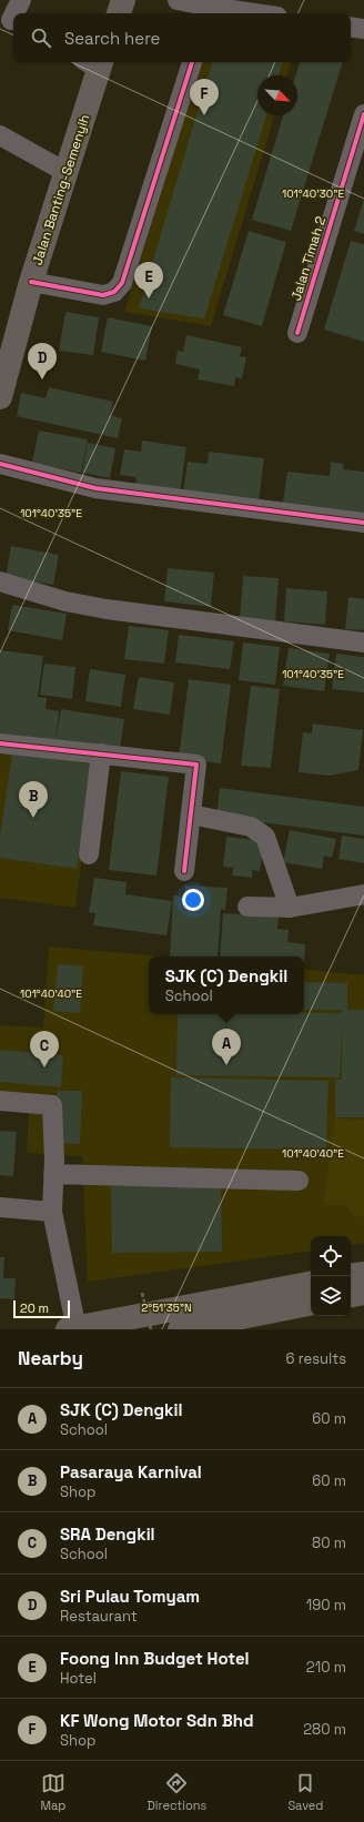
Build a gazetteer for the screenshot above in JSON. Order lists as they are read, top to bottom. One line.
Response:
{"streets":{"main road":["Jalan Banting-Semenyih"],"street":["Jalan Timah 2"]},"scale_bar":"20 m","north":"bottom right","page":{"search":"Search here","pins":["F","E","D","B","A","C"],"popup":["SJK (C) Dengkil","School"],"scale":"20 m","heading":["Nearby","6 results"],"list":[{"mark":"A","name":"SJK (C) Dengkil","note":"School","value":"60 m"},{"mark":"B","name":"Pasaraya Karnival","note":"Shop","value":"60 m"},{"mark":"C","name":"SRA Dengkil","note":"School","value":"80 m"},{"mark":"D","name":"Sri Pulau Tomyam","note":"Restaurant","value":"190 m"},{"mark":"E","name":"Foong Inn Budget Hotel","note":"Hotel","value":"210 m"},{"mark":"F","name":"KF Wong Motor Sdn Bhd","note":"Shop","value":"280 m"}],"nav":["Map","Directions","Saved"]},"coordinates":["101°40'30\"E","101°40'35\"E","101°40'40\"E","2°51'35\"N"]}
